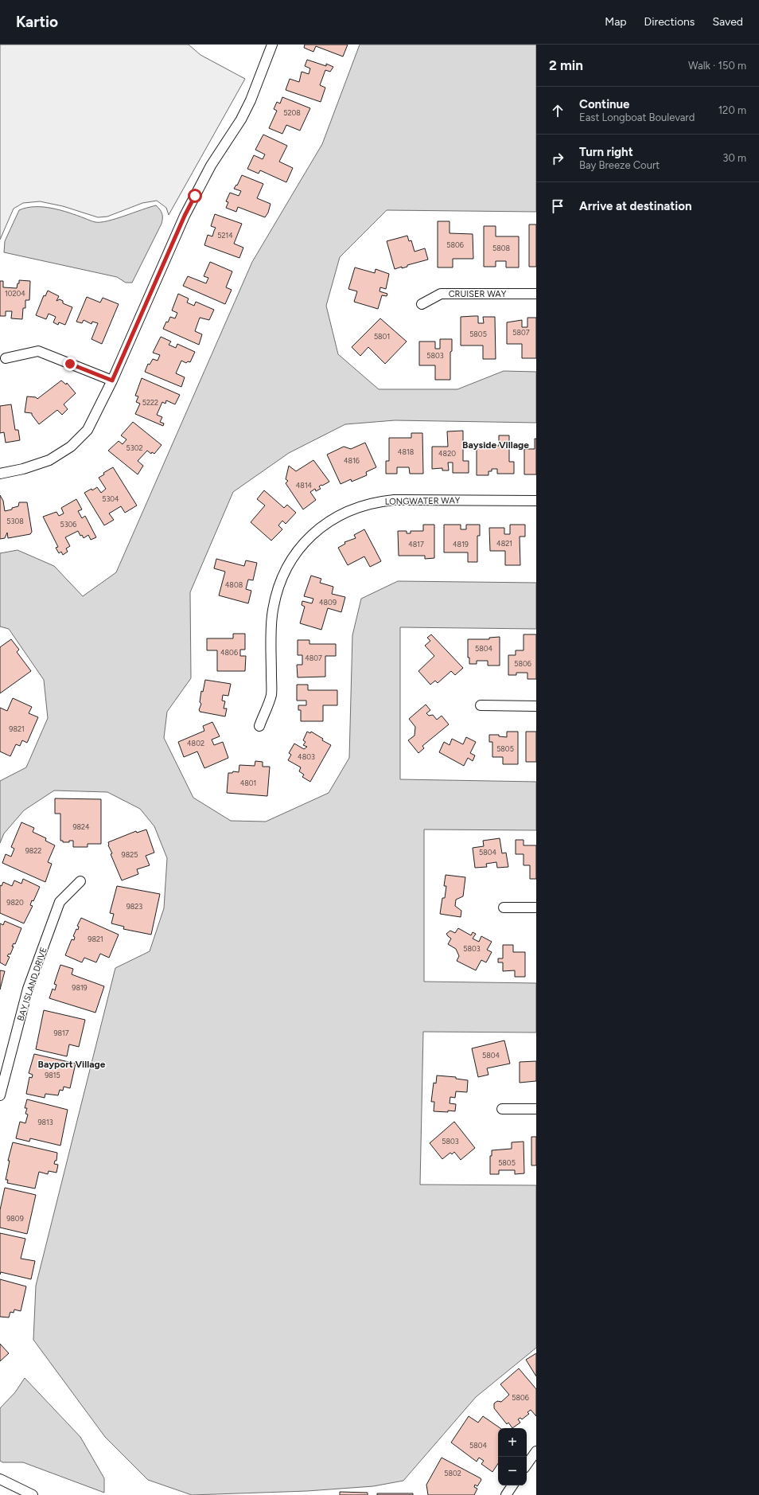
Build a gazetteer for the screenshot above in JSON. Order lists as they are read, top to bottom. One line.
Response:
{"streets":{"street":["CRUISER WAY","LONGWATER WAY","BAY ISLAND DRIVE"]},"districts":["Bayside Village","Bayport Village"],"house_numbers":["5208","5214","5806","5808","10204","5807","5805","5801","5803","5222","5302","4818","4820","4816","4814","5304","5308","5306","4821","4817","4819","4808","4809","5804","4806","4807","5806","9821","4802","5805","4803","4801","9824","9822","5804","9825","9820","9823","9821","5803","9819","9817","5804","9815","9813","5803","5805","9809","5806","5804","5802"],"page":{"header":"Kartio","nav":["Map","Directions","Saved"],"heading":["2 min","Walk · 150 m"],"list":[["Continue","East Longboat Boulevard","120 m"],["Turn right","Bay Breeze Court","30 m"],"Arrive at destination"],"map_buttons":["+","−"]}}
